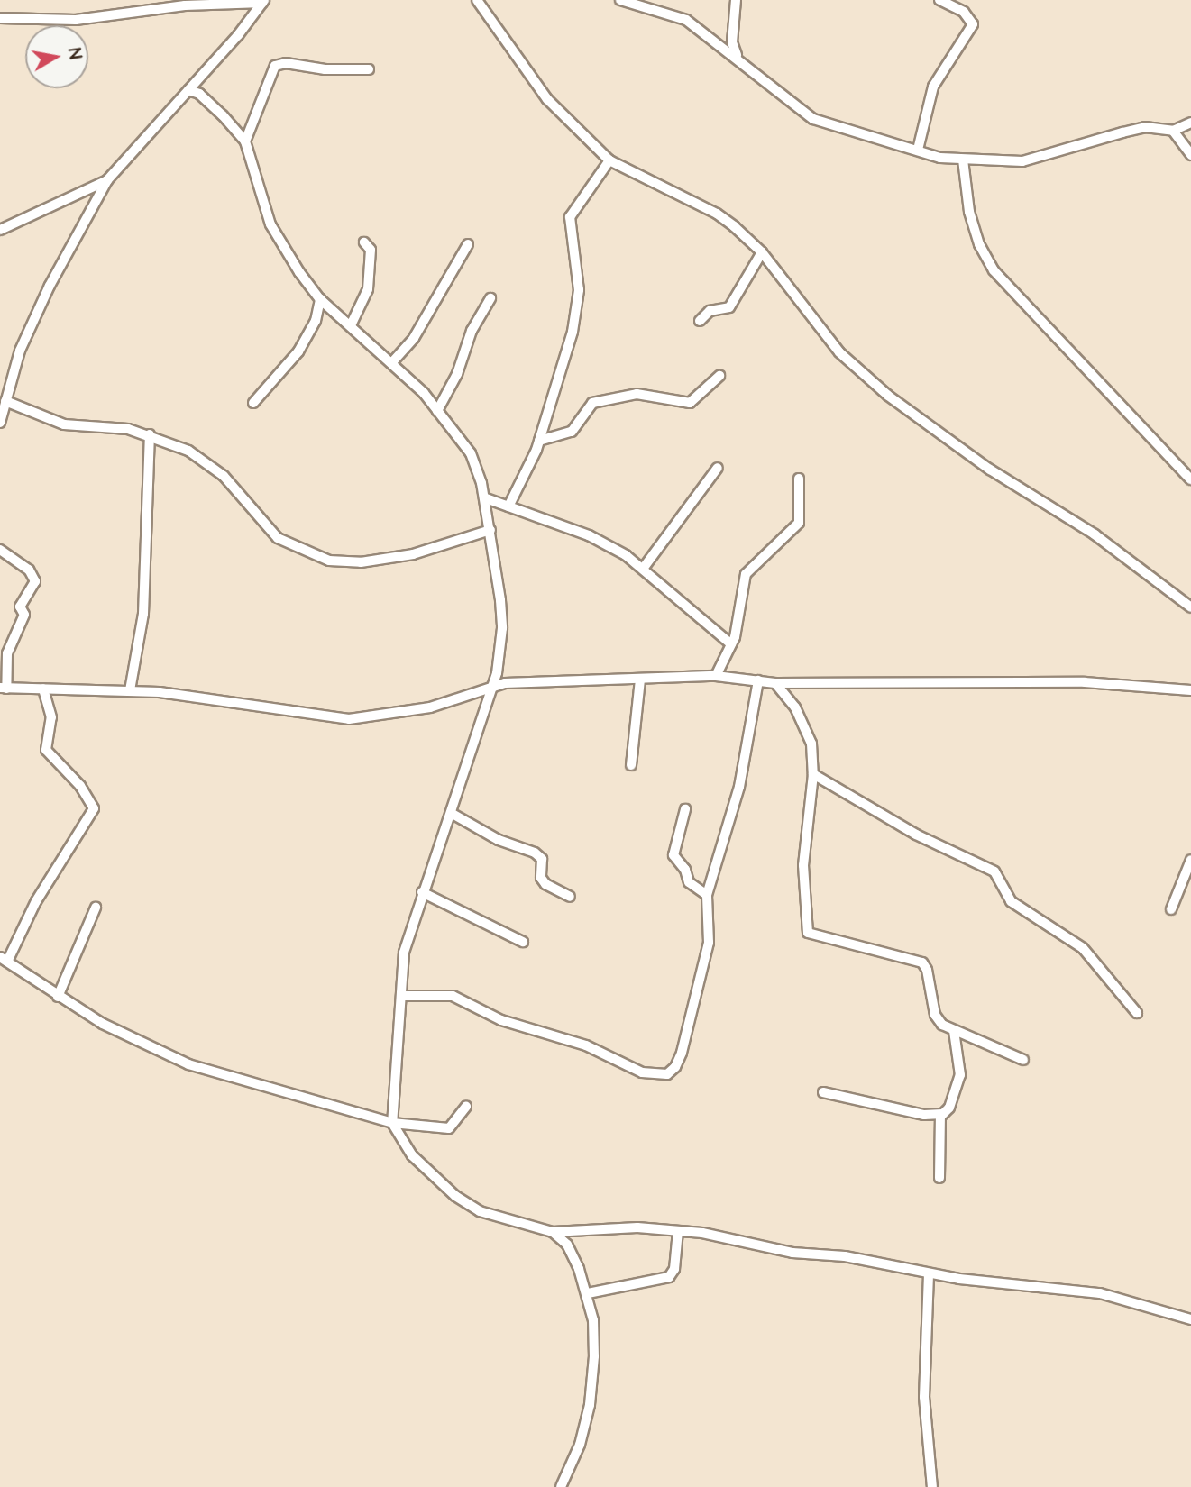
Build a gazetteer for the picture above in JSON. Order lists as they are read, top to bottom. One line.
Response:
{"north":"right"}
